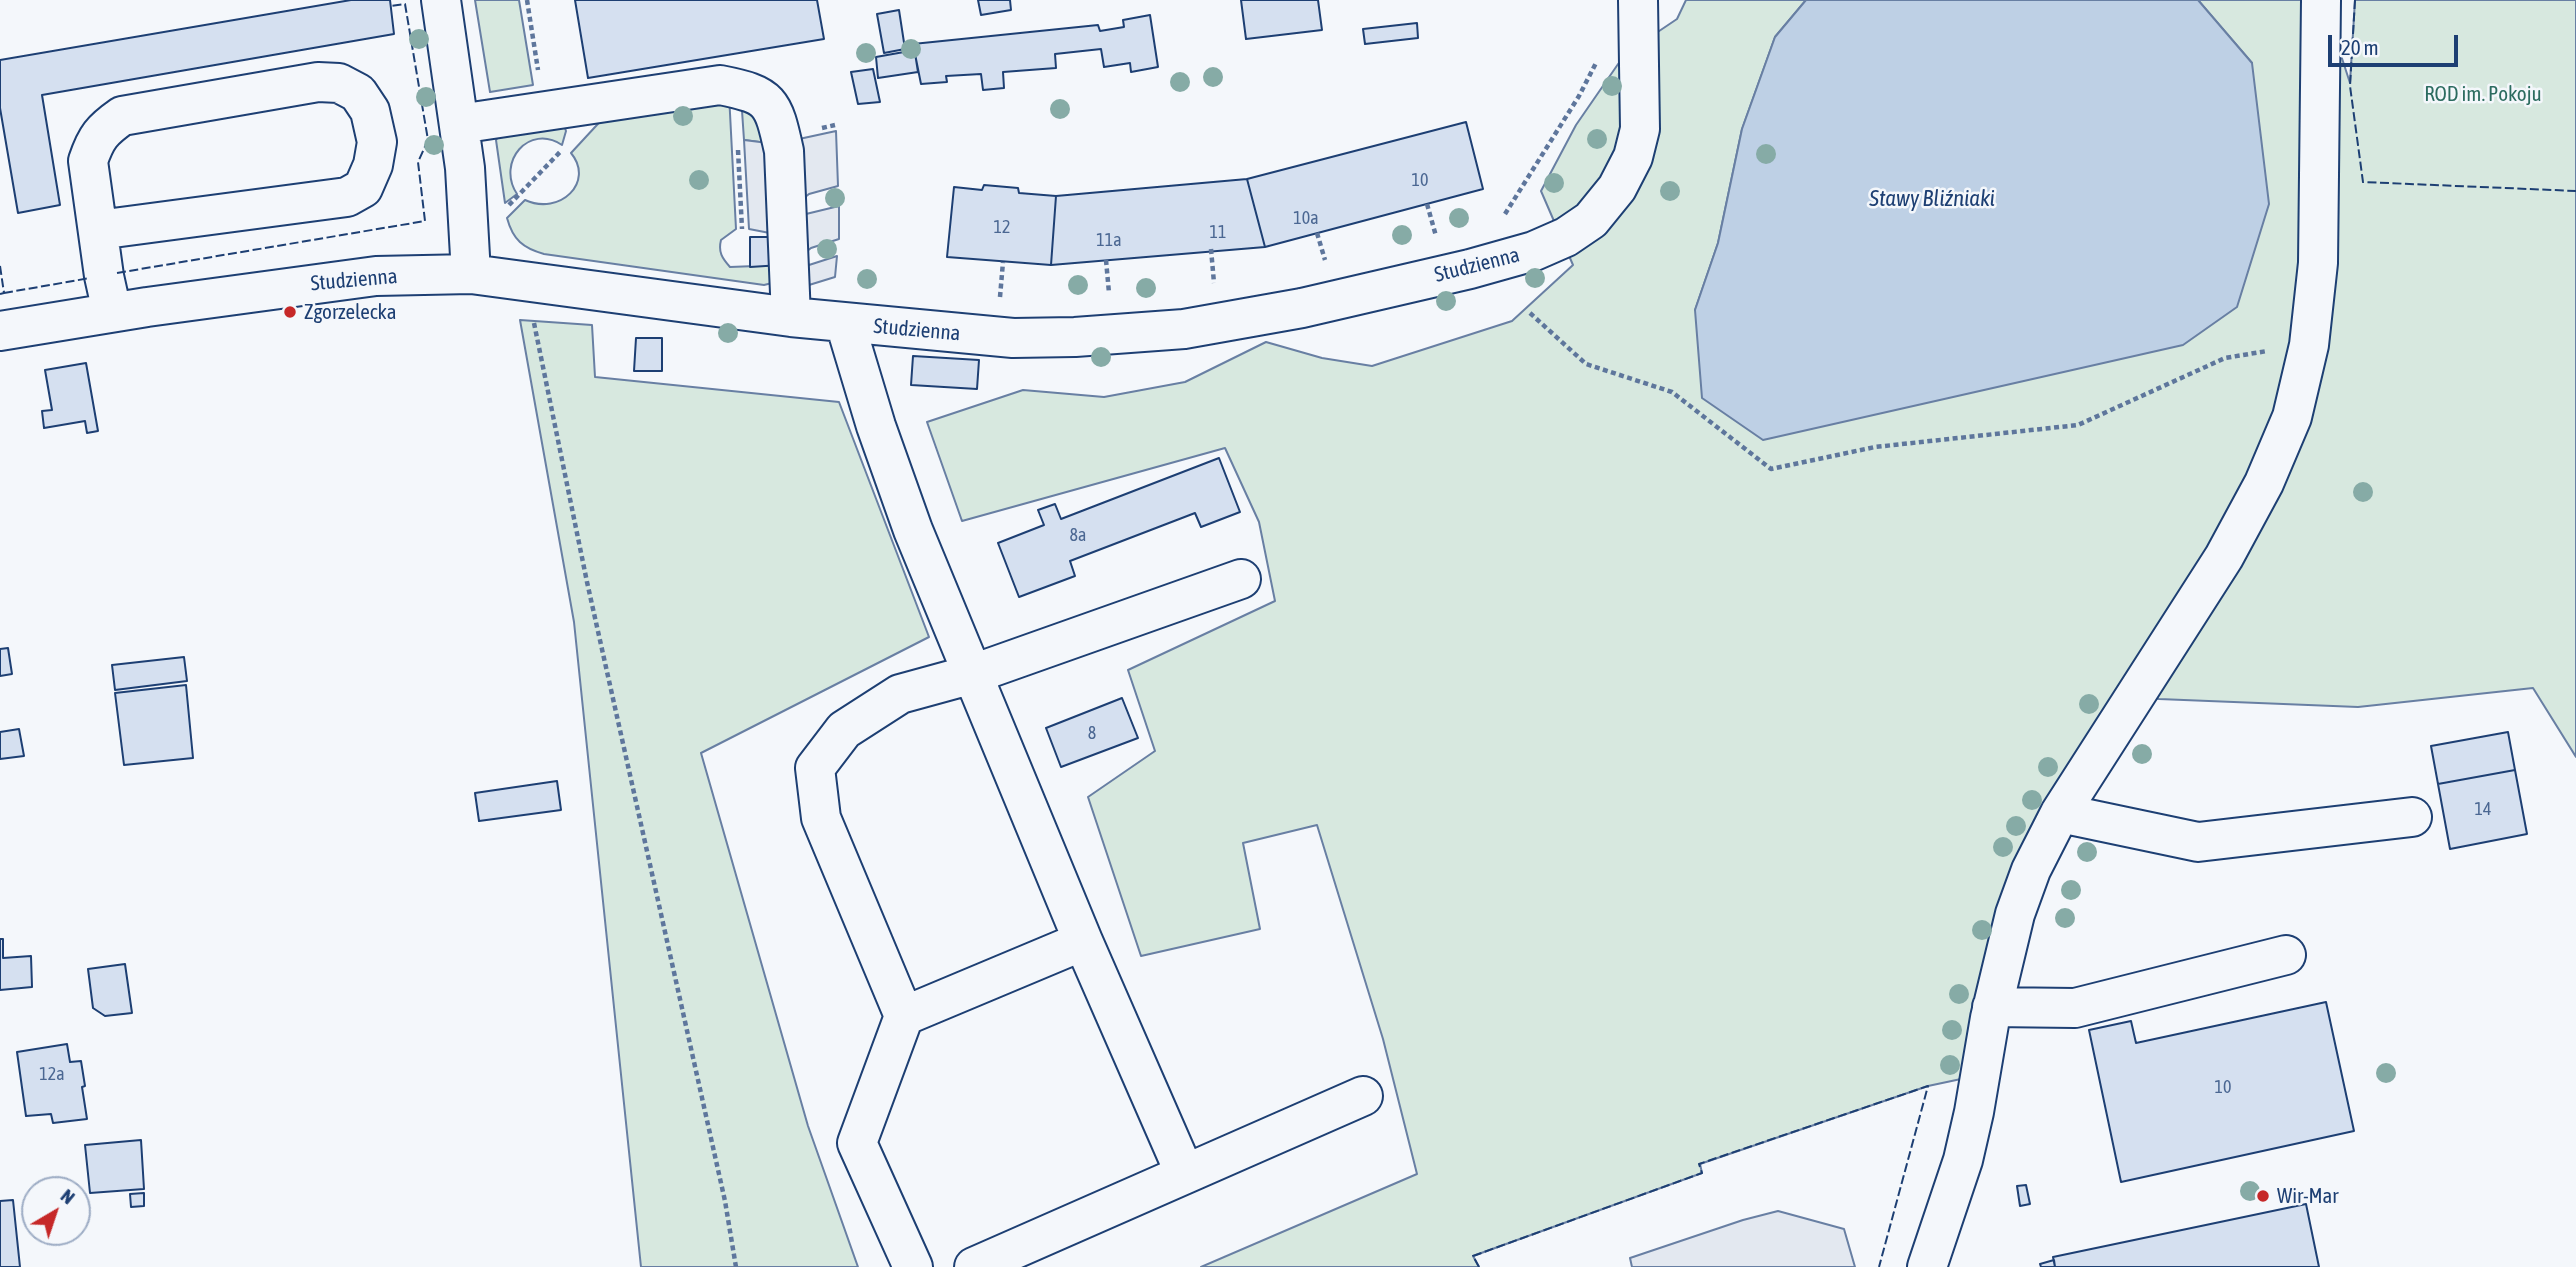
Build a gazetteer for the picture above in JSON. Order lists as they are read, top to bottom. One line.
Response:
{"streets":{"street":["Studzienna"]},"water":["Stawy Bliźniaki"],"parks":["ROD im. Pokoju"],"places":["Zgorzelecka","Wir-Mar"],"house_numbers":["10","10a","12","11","11a","8a","8","14","12a","10"],"scale_bar":"20 m","north":"top right"}
